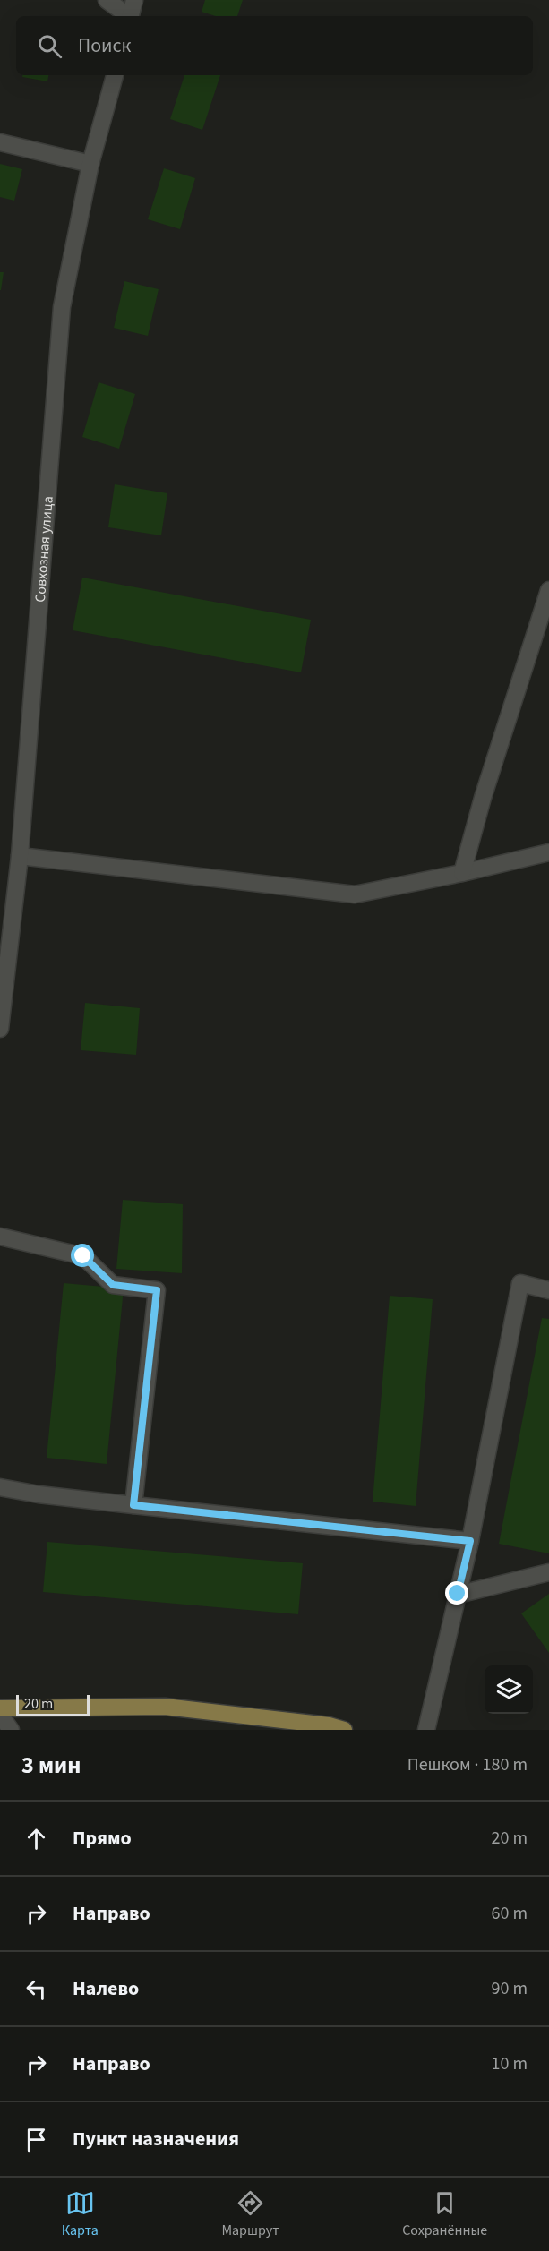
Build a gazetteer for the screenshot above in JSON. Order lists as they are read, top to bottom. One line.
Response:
{"streets":{"street":["Совхозная улица"]},"scale_bar":"20 m","page":{"search":"Поиск","scale":"20 m","heading":["3 мин","Пешком · 180 m"],"list":[["Прямо","20 m"],["Направо","60 m"],["Налево","90 m"],["Направо","10 m"],"Пункт назначения"],"nav":["Карта","Маршрут","Сохранённые"]}}
